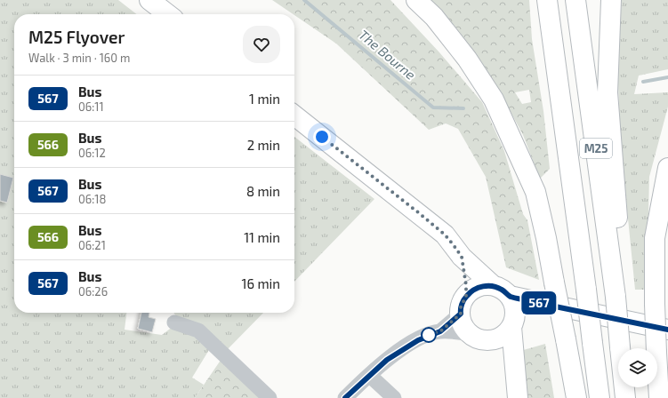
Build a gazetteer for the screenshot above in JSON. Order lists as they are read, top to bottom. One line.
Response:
{"streets":{"main road":["M25"]},"water":["The Bourne"],"lines":["bus line 567"],"page":{"on_map":"567","heading":["M25 Flyover","Walk · 3 min · 160 m"],"list":[{"mark":"567","name":"Bus","note":"06:11","value":"1 min"},{"mark":"566","name":"Bus","note":"06:12","value":"2 min"},{"mark":"567","name":"Bus","note":"06:18","value":"8 min"},{"mark":"566","name":"Bus","note":"06:21","value":"11 min"},{"mark":"567","name":"Bus","note":"06:26","value":"16 min"}]}}
